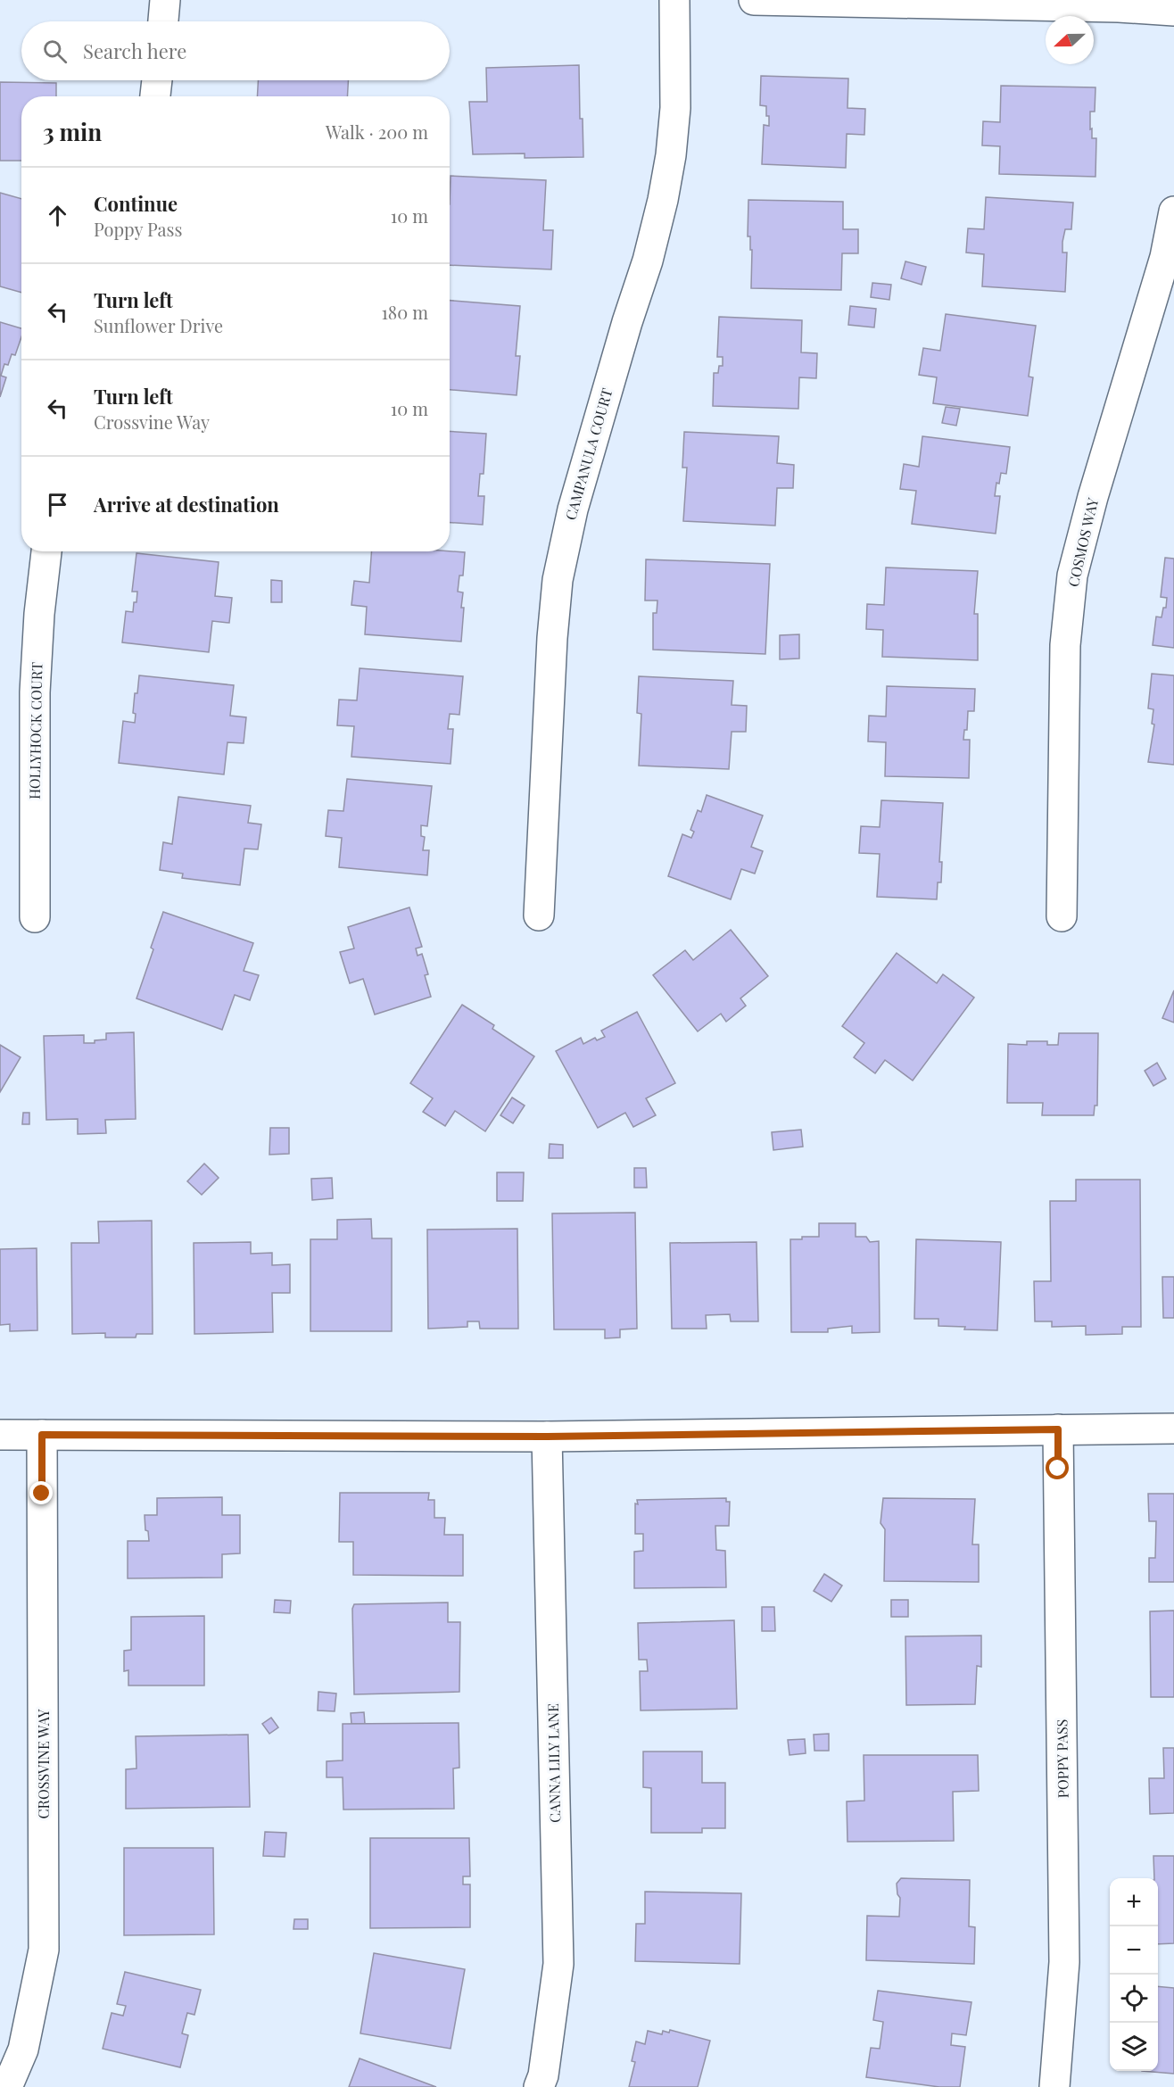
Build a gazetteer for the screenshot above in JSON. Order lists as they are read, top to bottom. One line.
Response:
{"streets":{"street":["CAMPANULA COURT","COSMOS WAY","HOLLYHOCK COURT","POPPY PASS","CANNA LILY LANE","CROSSVINE WAY"]},"north":"left","page":{"search":"Search here","heading":["3 min","Walk · 200 m"],"list":[["Continue","Poppy Pass","10 m"],["Turn left","Sunflower Drive","180 m"],["Turn left","Crossvine Way","10 m"],"Arrive at destination"],"map_buttons":["+","−"]}}
